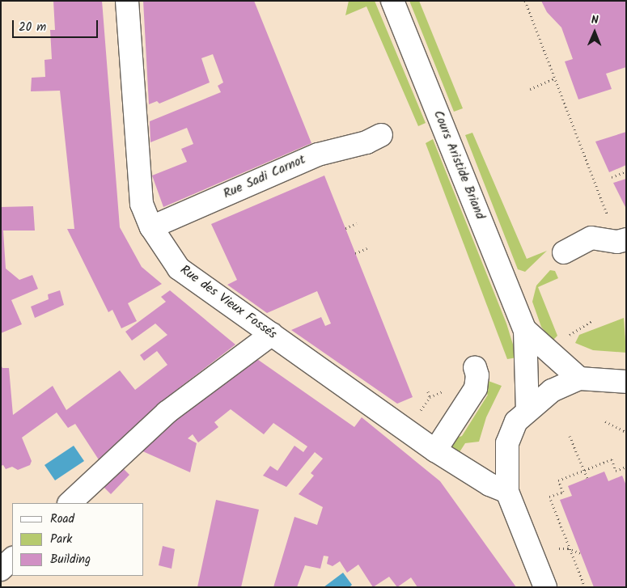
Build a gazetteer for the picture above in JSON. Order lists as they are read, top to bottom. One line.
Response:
{"streets":{"street":["Cours Aristide Briand","Rue Sadi Carnot","Rue des Vieux Fossés"]},"crossings":[["Rue Sadi Carnot","Rue des Vieux Fossés"]],"legend":["Road","Park","Building"],"scale_bar":"20 m","north":"top"}
